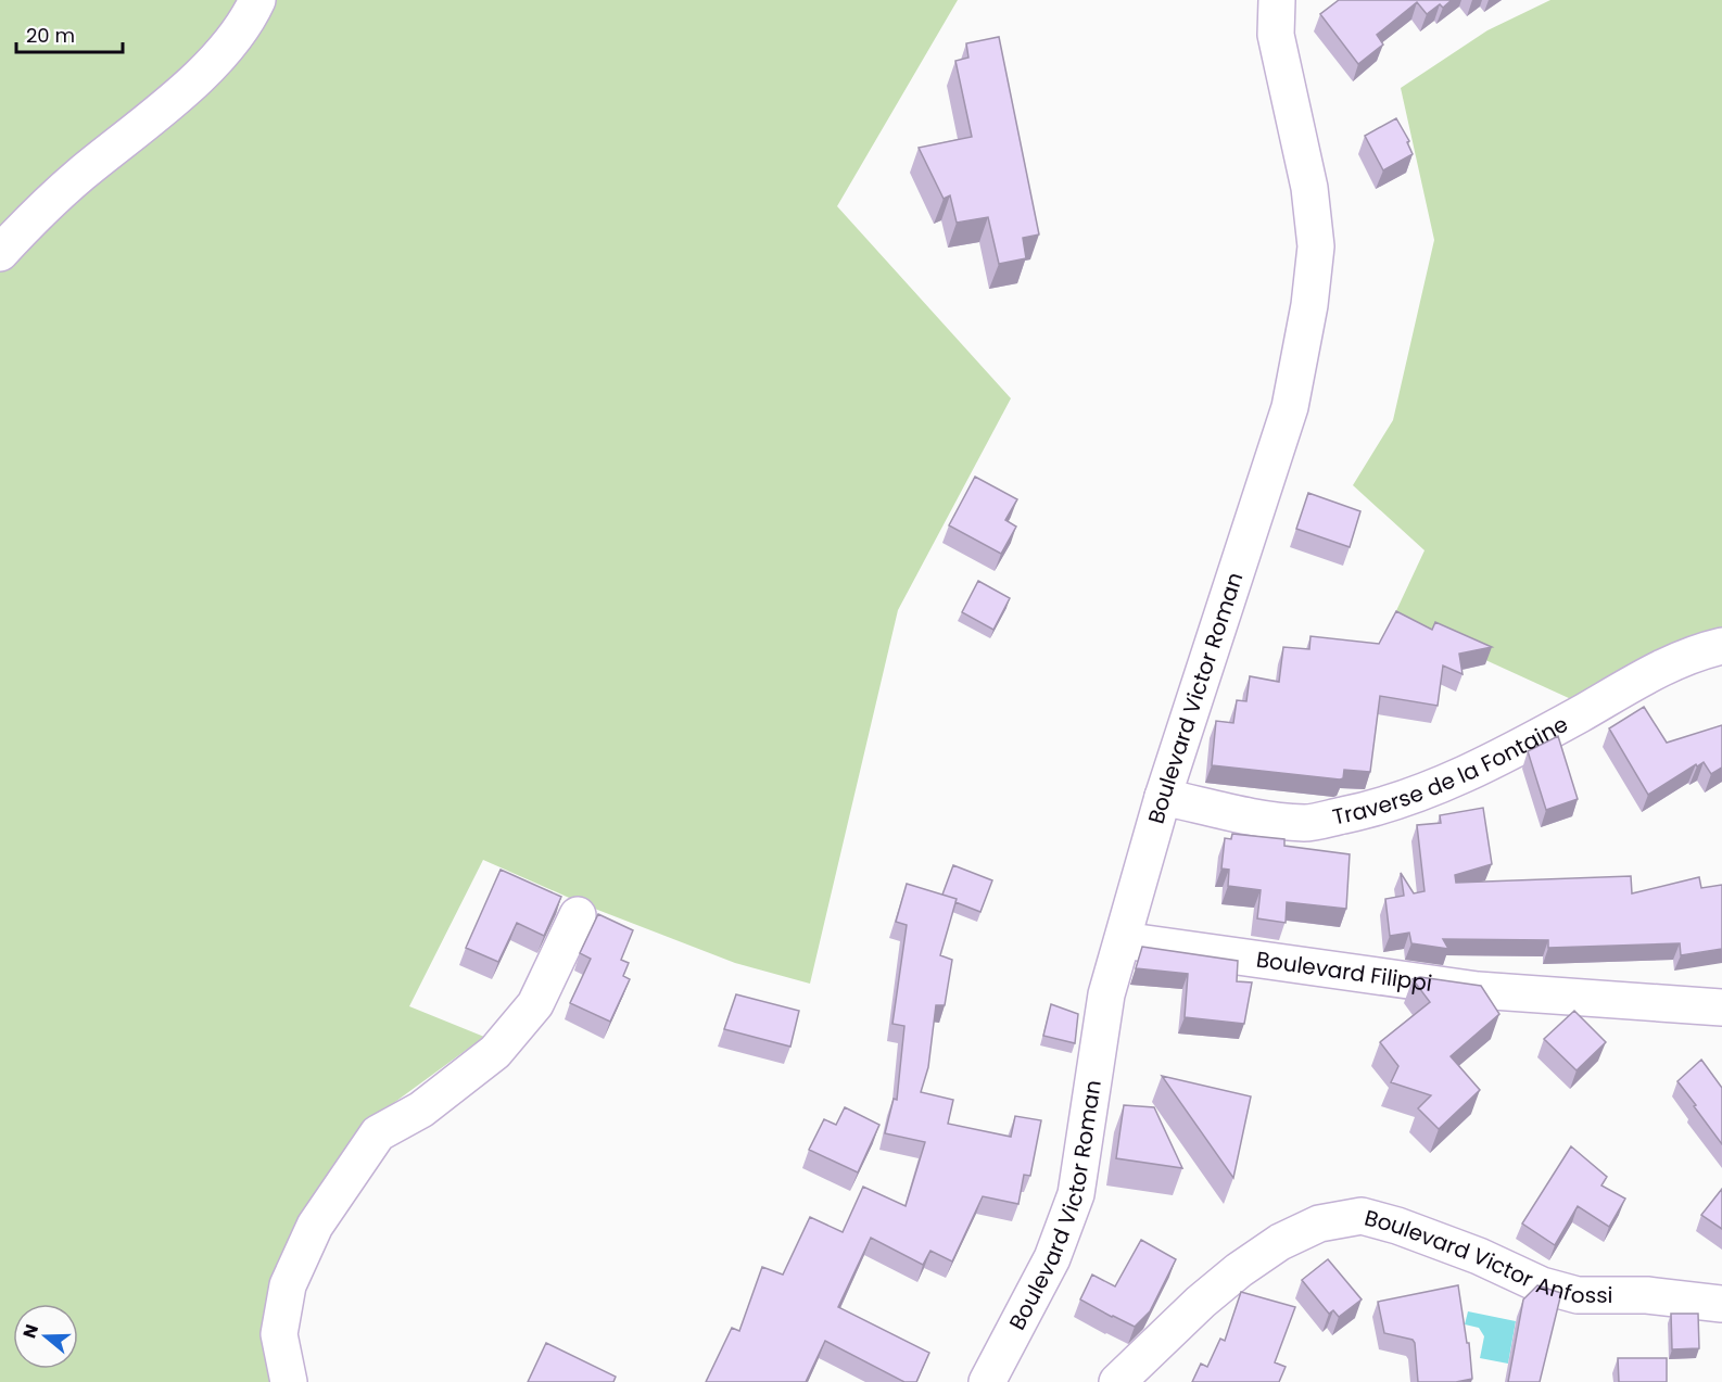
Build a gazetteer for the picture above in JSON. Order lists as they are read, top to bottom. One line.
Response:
{"streets":{"street":["Boulevard Victor Roman","Traverse de la Fontaine","Boulevard Filippi","Boulevard Victor Anfossi"]},"crossings":[["Boulevard Victor Roman","Traverse de la Fontaine"],["Boulevard Victor Roman","Boulevard Filippi"]],"scale_bar":"20 m","north":"left"}
